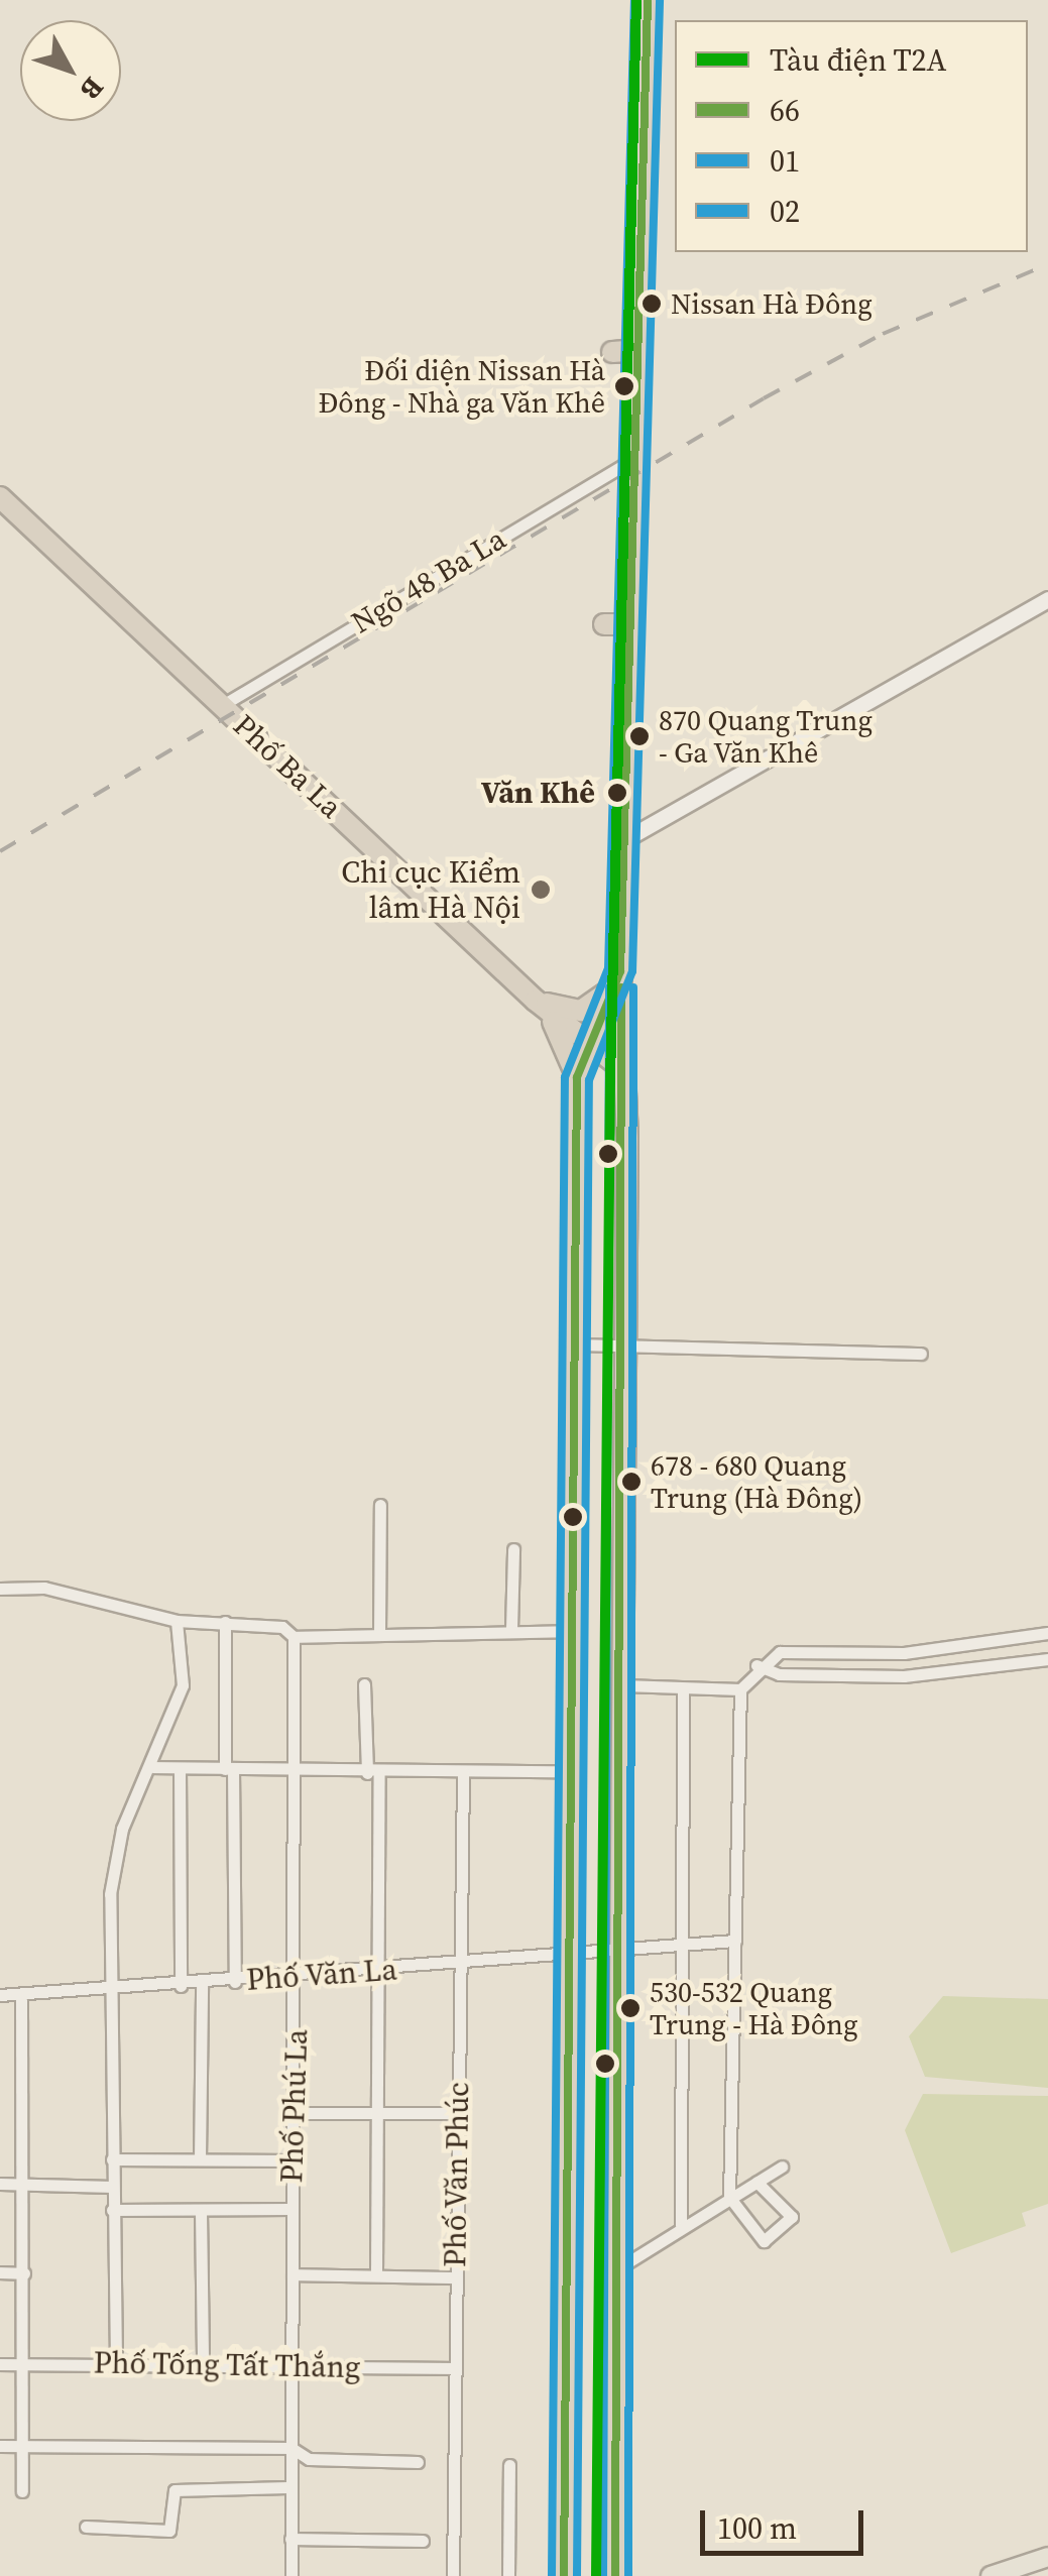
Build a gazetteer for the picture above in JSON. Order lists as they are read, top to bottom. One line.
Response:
{"streets":{"highway":["Phố Ba La"],"street":["Ngõ 48 Ba La","Phố Văn La","Phố Phú La","Phố Văn Phúc","Phố Tống Tất Thắng"]},"crossings":[["Ngõ 48 Ba La","Phố Ba La"],["Phố Văn La","Phố Phú La"],["Phố Văn La","Phố Văn Phúc"],["Phố Phú La","Phố Tống Tất Thắng"],["Phố Văn Phúc","Phố Tống Tất Thắng"]],"places":["Nissan Hà Đông","Đối diện Nissan Hà Đông - Nhà ga Văn Khê","870 Quang Trung - Ga Văn Khê","Văn Khê","Chi cục Kiểm lâm Hà Nội","678 - 680 Quang Trung (Hà Đông)","530-532 Quang Trung - Hà Đông"],"lines":["metro line T2A","transit line 66","transit line 01","transit line 02"],"legend":["Tàu điện T2A","66","01","02"],"scale_bar":"100 m","north":"bottom right"}
